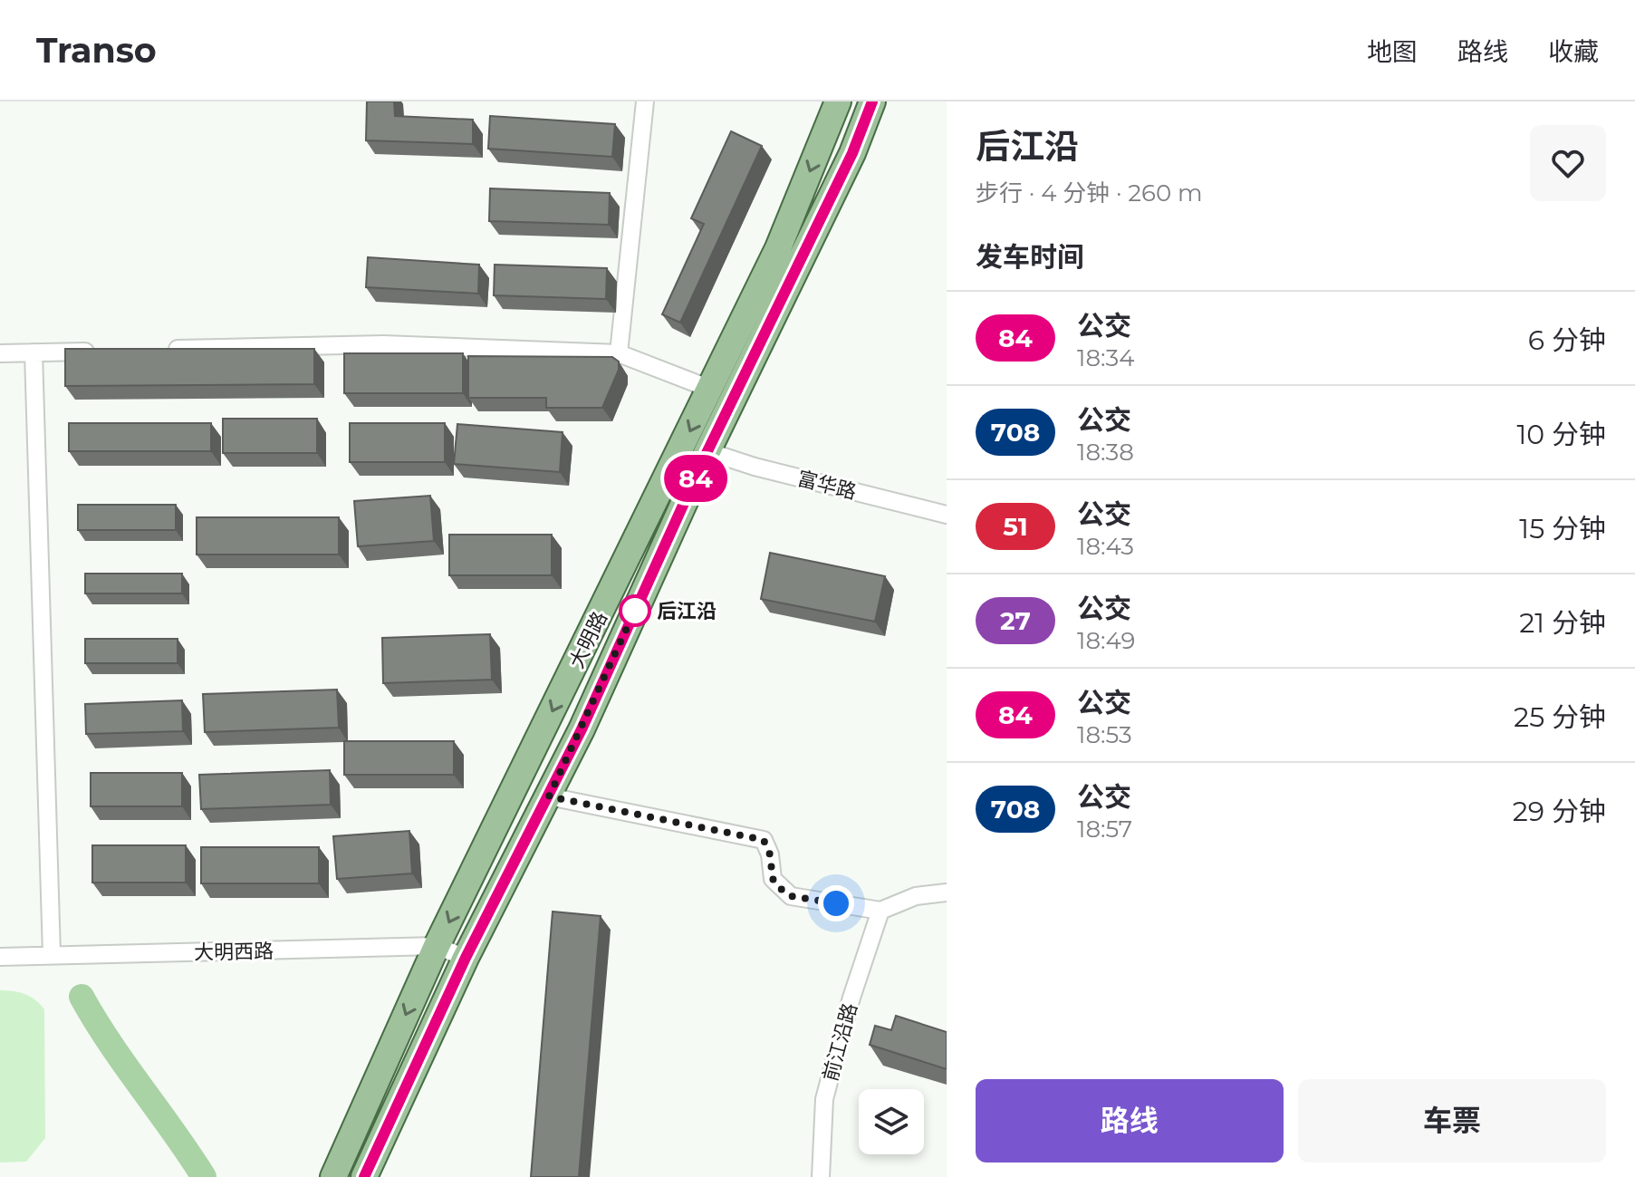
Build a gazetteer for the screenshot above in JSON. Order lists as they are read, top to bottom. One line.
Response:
{"streets":{"main road":["大明路"],"street":["富华路","大明西路","前江沿路"]},"crossings":[["大明路","大明西路"]],"places":["后江沿"],"lines":["bus line 84"],"page":{"header":"Transo","nav":["地图","路线","收藏"],"on_map":"84","heading":[["后江沿","步行 · 4 分钟 · 260 m"],"发车时间"],"list":[{"mark":"84","name":"公交","note":"18:34","value":"6 分钟"},{"mark":"708","name":"公交","note":"18:38","value":"10 分钟"},{"mark":"51","name":"公交","note":"18:43","value":"15 分钟"},{"mark":"27","name":"公交","note":"18:49","value":"21 分钟"},{"mark":"84","name":"公交","note":"18:53","value":"25 分钟"},{"mark":"708","name":"公交","note":"18:57","value":"29 分钟"}],"buttons":["路线","车票"]}}
